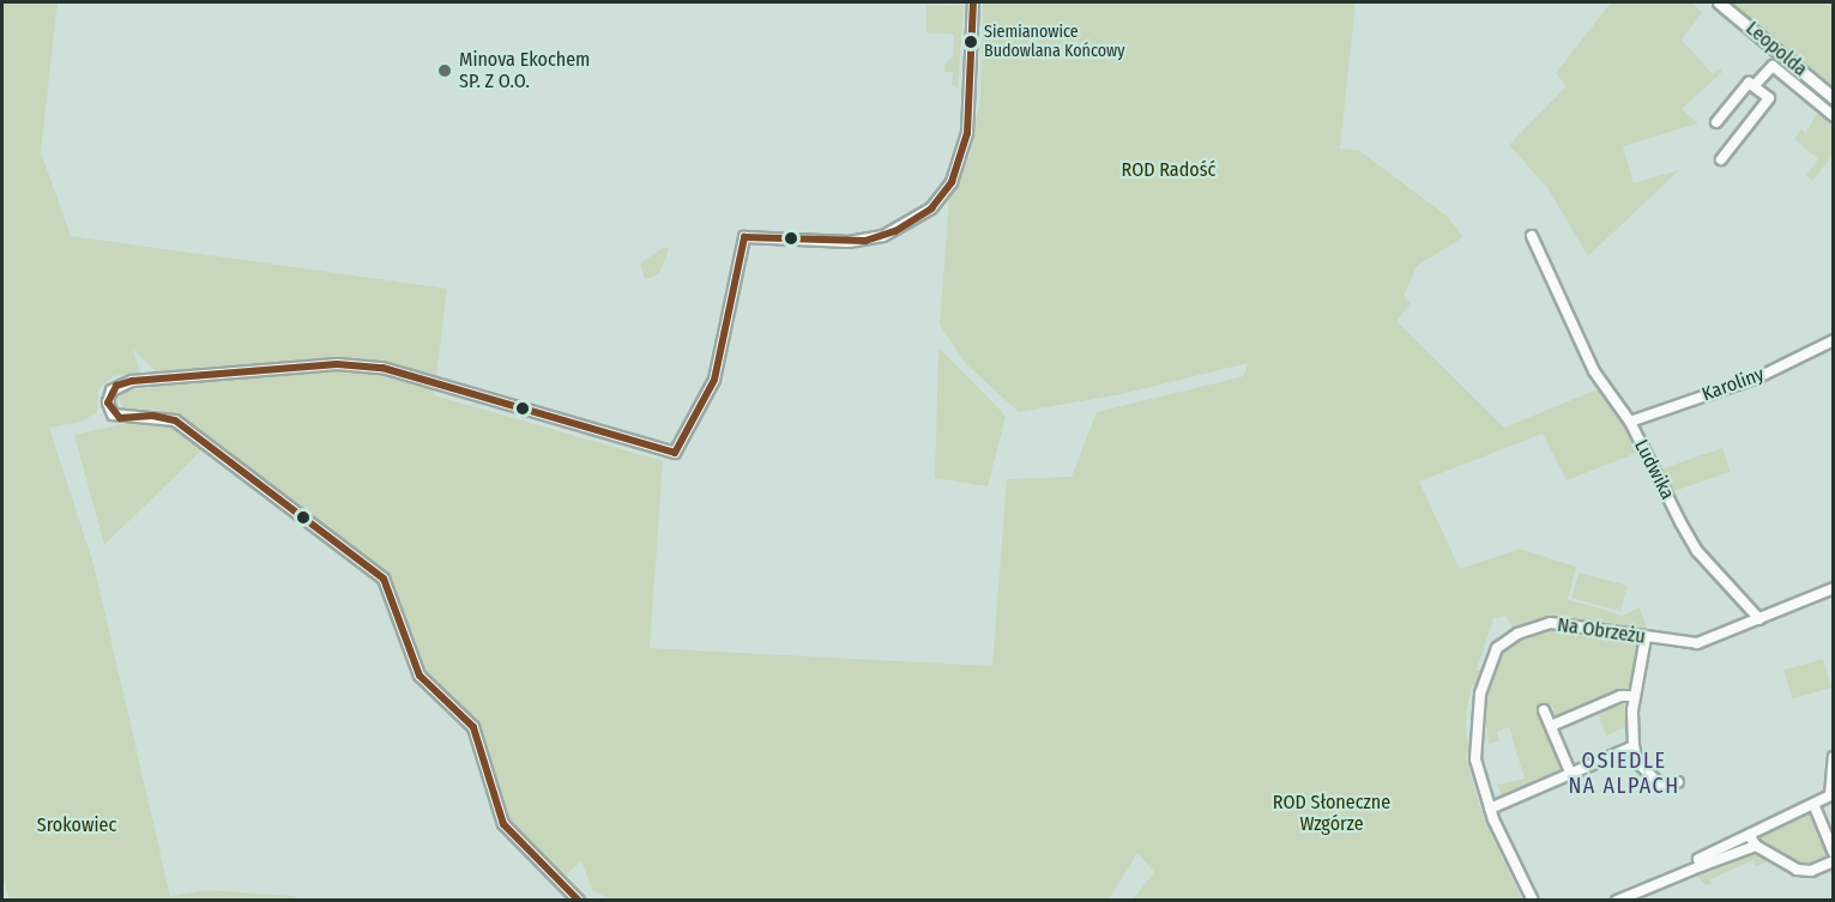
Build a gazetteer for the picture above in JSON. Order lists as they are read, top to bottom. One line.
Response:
{"streets":{"street":["Leopolda","Karoliny","Ludwika","Na Obrzeżu"]},"crossings":[["Karoliny","Ludwika"],["Ludwika","Na Obrzeżu"]],"districts":["OSIEDLE NA ALPACH"],"parks":["ROD Radość","ROD Słoneczne Wzgórze","Srokowiec"],"places":["Siemianowice Budowlana Końcowy","Minova Ekochem SP. Z O.O."]}
